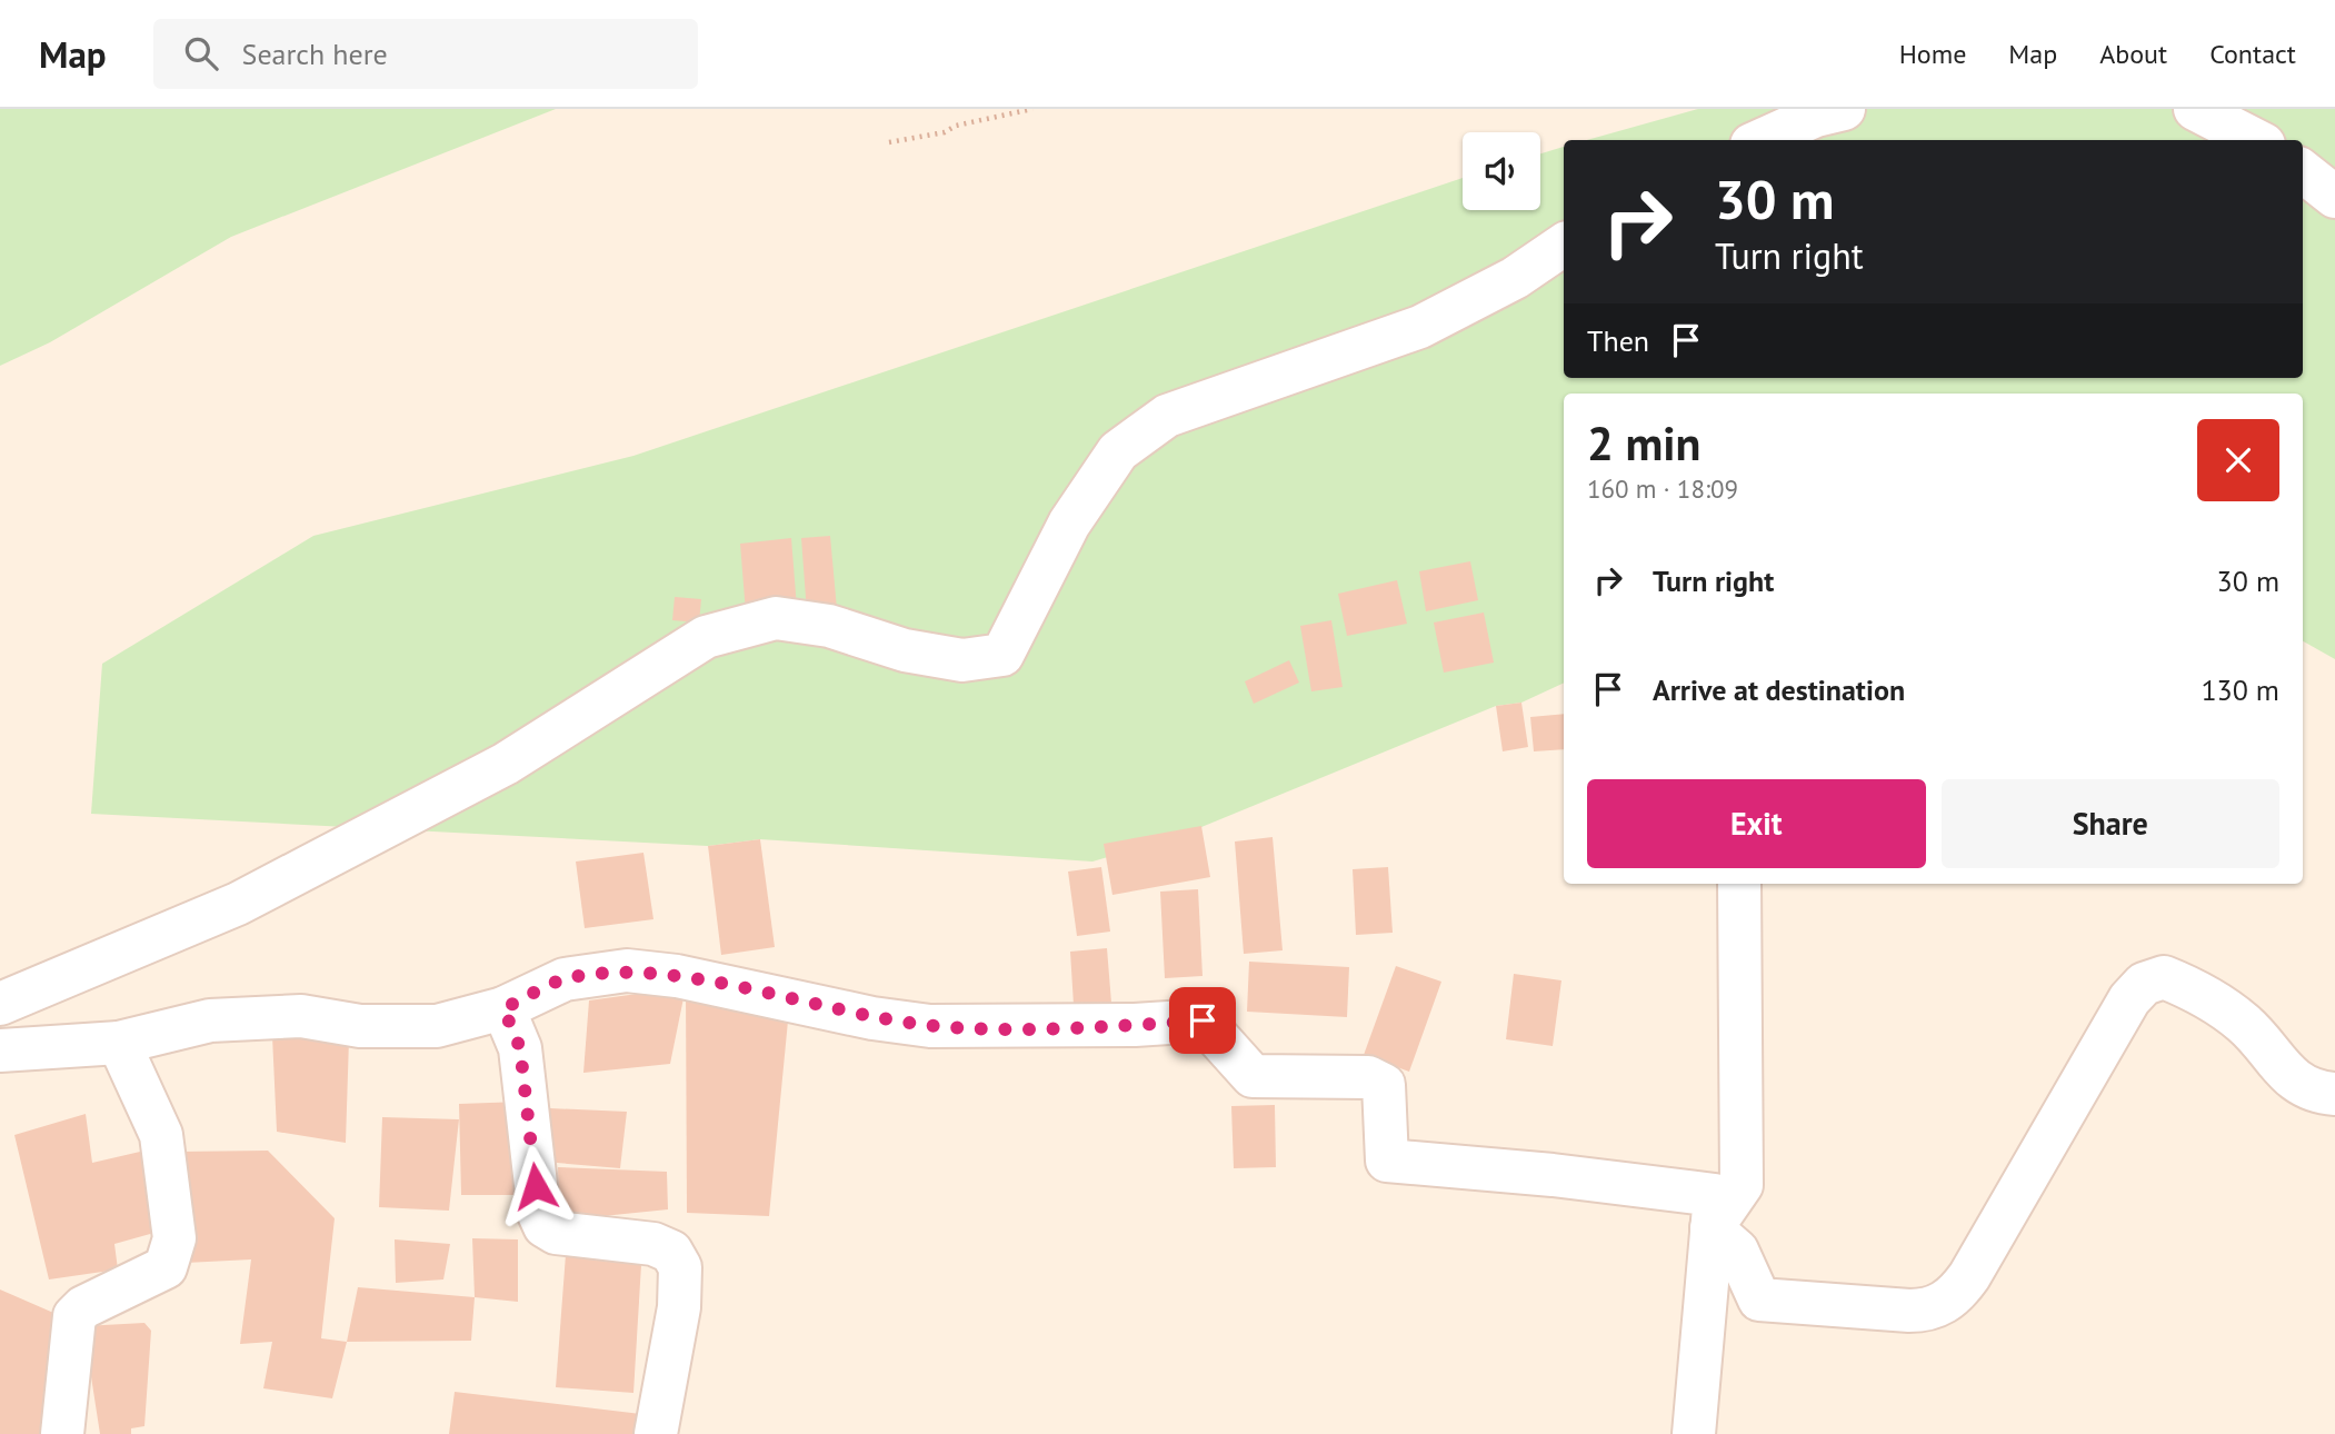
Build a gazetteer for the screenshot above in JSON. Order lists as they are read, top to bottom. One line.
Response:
{"page":{"header":"Map","search":"Search here","nav":["Home","Map","About","Contact"],"turn":["30 m","Turn right"],"then":"Then","heading":["2 min","160 m · 18:09"],"list":[{"name":"Turn right","value":"30 m"},{"name":"Arrive at destination","value":"130 m"}],"buttons":["Exit","Share"]}}
